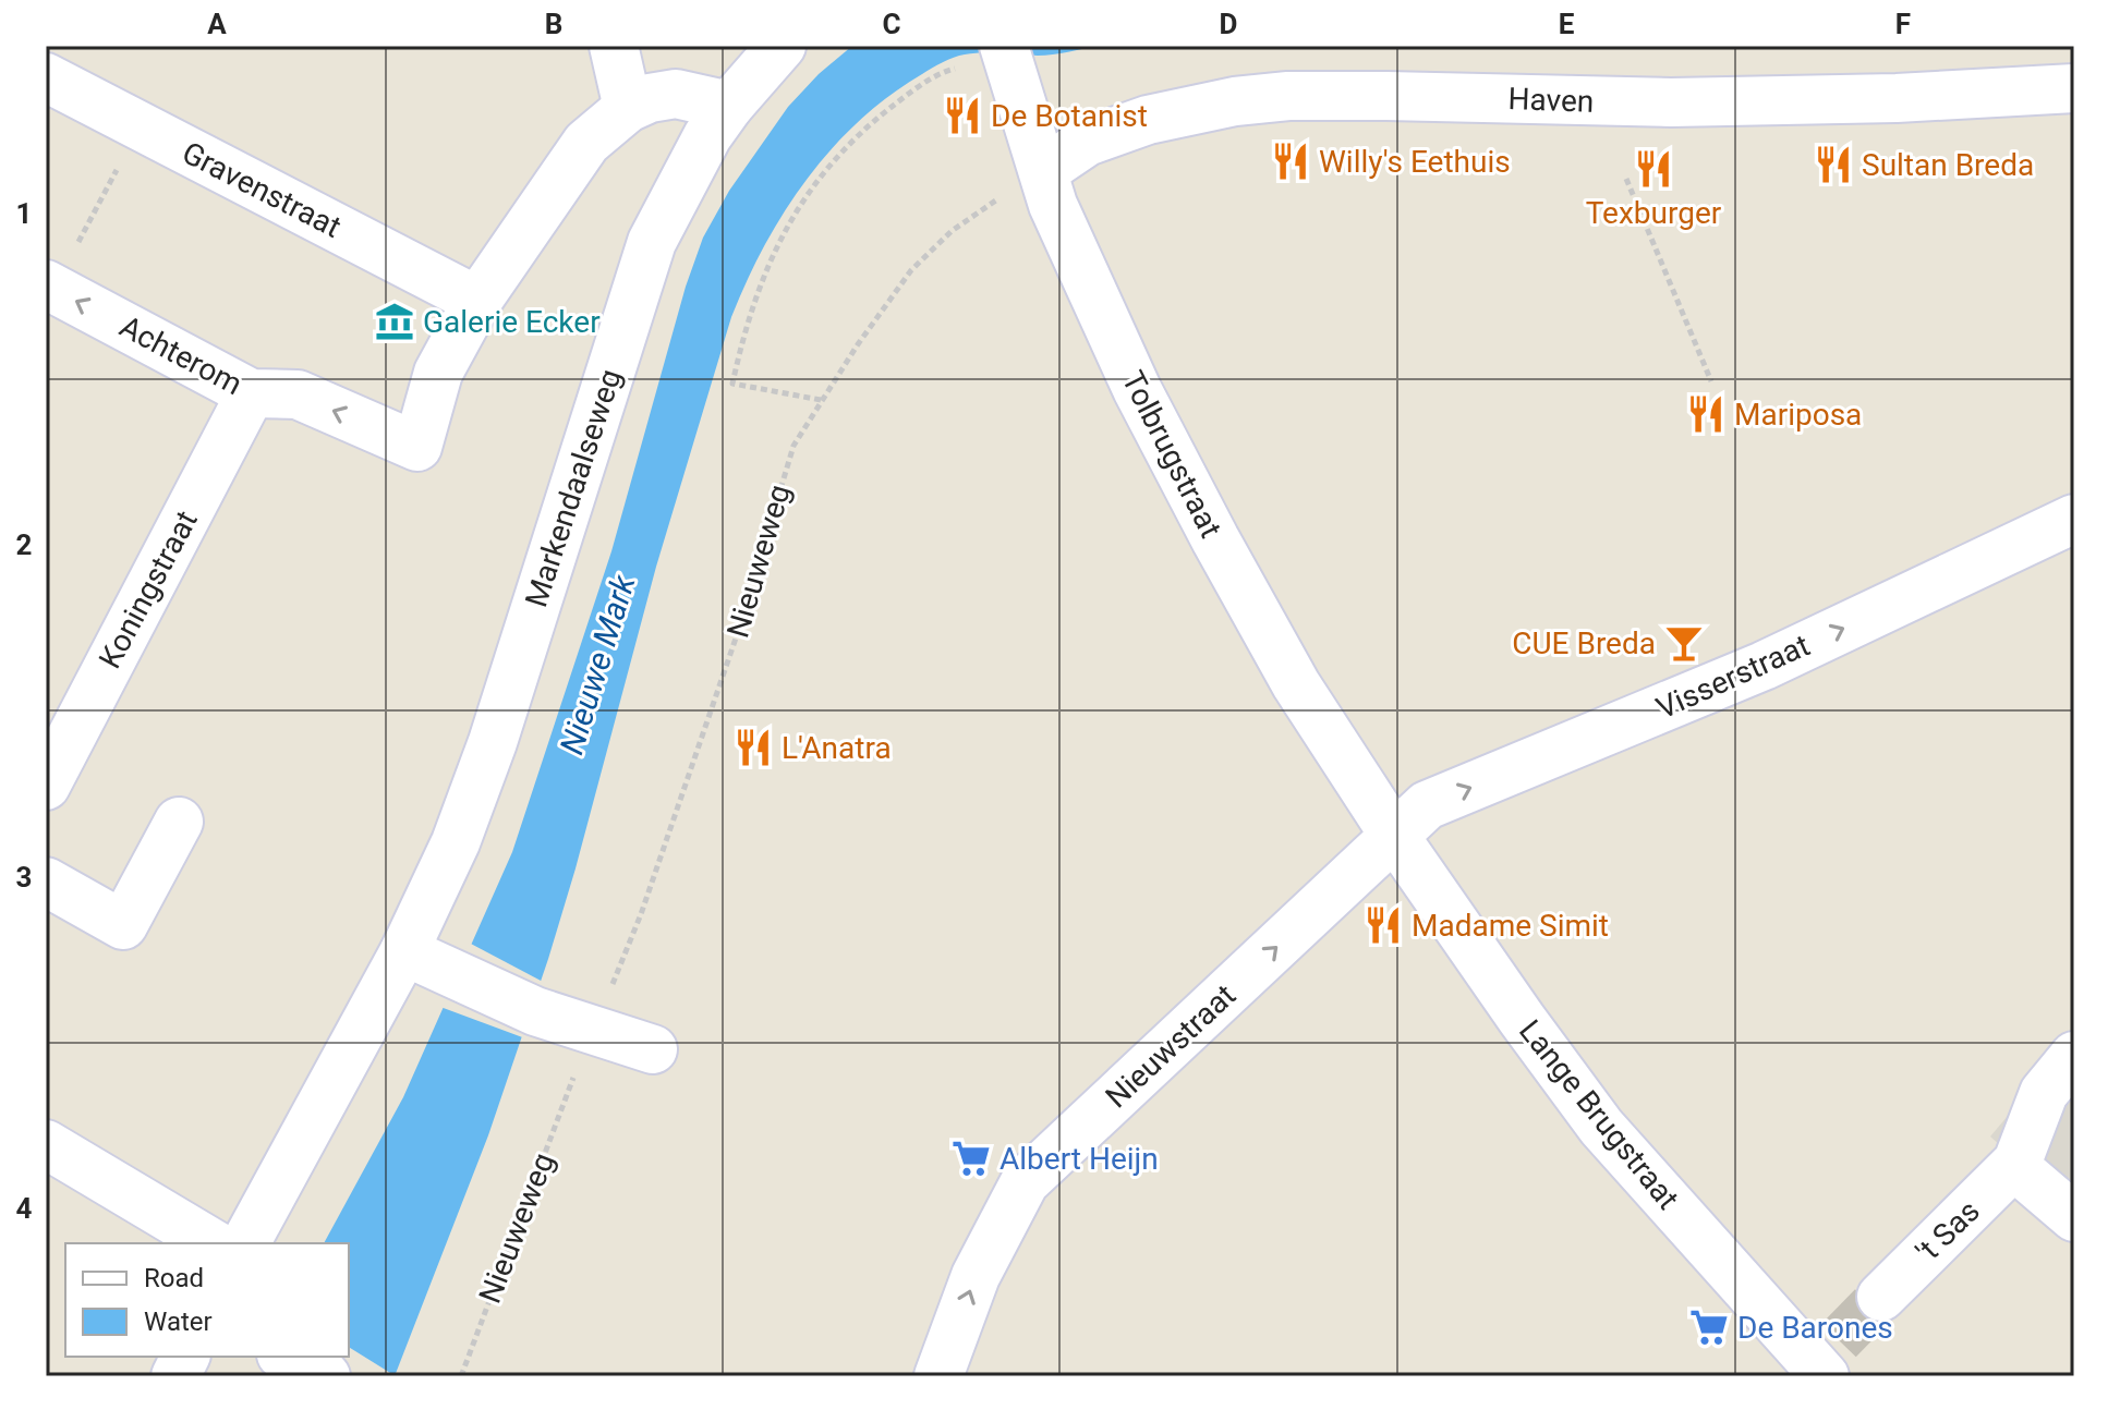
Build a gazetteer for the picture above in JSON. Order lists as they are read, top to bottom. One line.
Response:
{"streets":{"street":["Haven","Gravenstraat","Achterom","Tolbrugstraat","Markendaalseweg","Koningstraat","Visserstraat","Nieuwstraat","Lange Brugstraat","'t Sas"],"path":["Nieuweweg"]},"crossings":[["Haven","Tolbrugstraat"],["Haven","Nieuweweg"],["Gravenstraat","Achterom"],["Achterom","Koningstraat"],["Tolbrugstraat","Nieuweweg"],["Tolbrugstraat","Visserstraat"],["Tolbrugstraat","Nieuwstraat"],["Tolbrugstraat","Lange Brugstraat"],["Visserstraat","Nieuwstraat"],["Visserstraat","Lange Brugstraat"],["Nieuwstraat","Lange Brugstraat"]],"one_way":["Visserstraat","Nieuwstraat"],"water":["Nieuwe Mark"],"places":{"restaurant":["De Botanist","Willy's Eethuis","Sultan Breda","Texburger","Mariposa","L'Anatra","Madame Simit"],"museum":["Galerie Ecker"],"bar":["CUE Breda"],"supermarket":["Albert Heijn","De Barones"]},"legend":["Road","Water"],"grid":{"columns":["A","B","C","D","E","F"],"rows":["1","2","3","4"]}}
